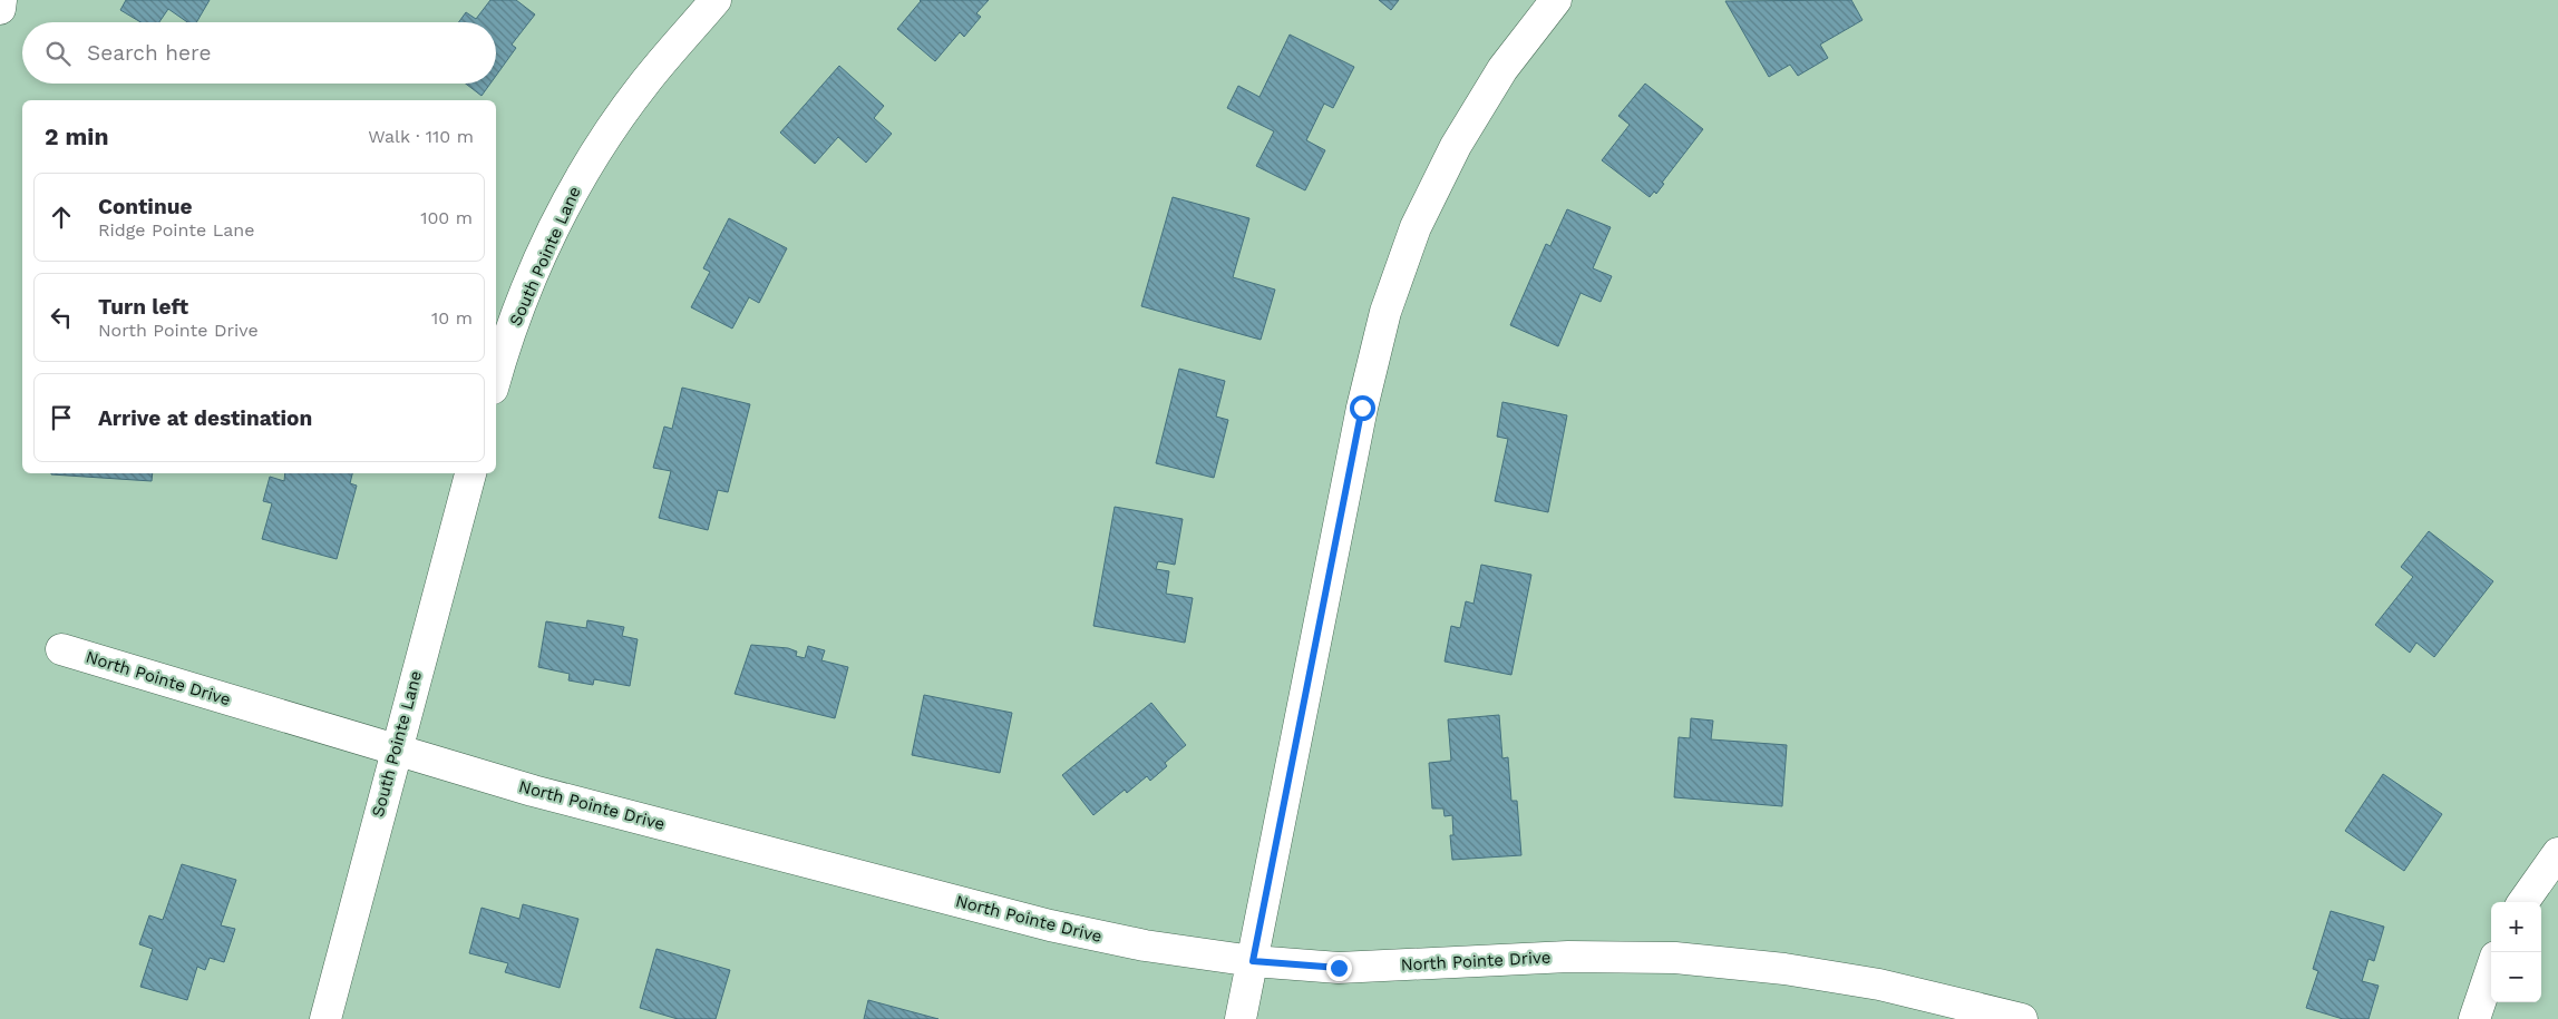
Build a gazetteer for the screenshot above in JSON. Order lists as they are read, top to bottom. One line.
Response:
{"streets":{"street":["South Pointe Lane","North Pointe Drive"]},"crossings":[["South Pointe Lane","North Pointe Drive"]],"page":{"search":"Search here","heading":["2 min","Walk · 110 m"],"list":[["Continue","Ridge Pointe Lane","100 m"],["Turn left","North Pointe Drive","10 m"],"Arrive at destination"],"map_buttons":["+","−"]}}
